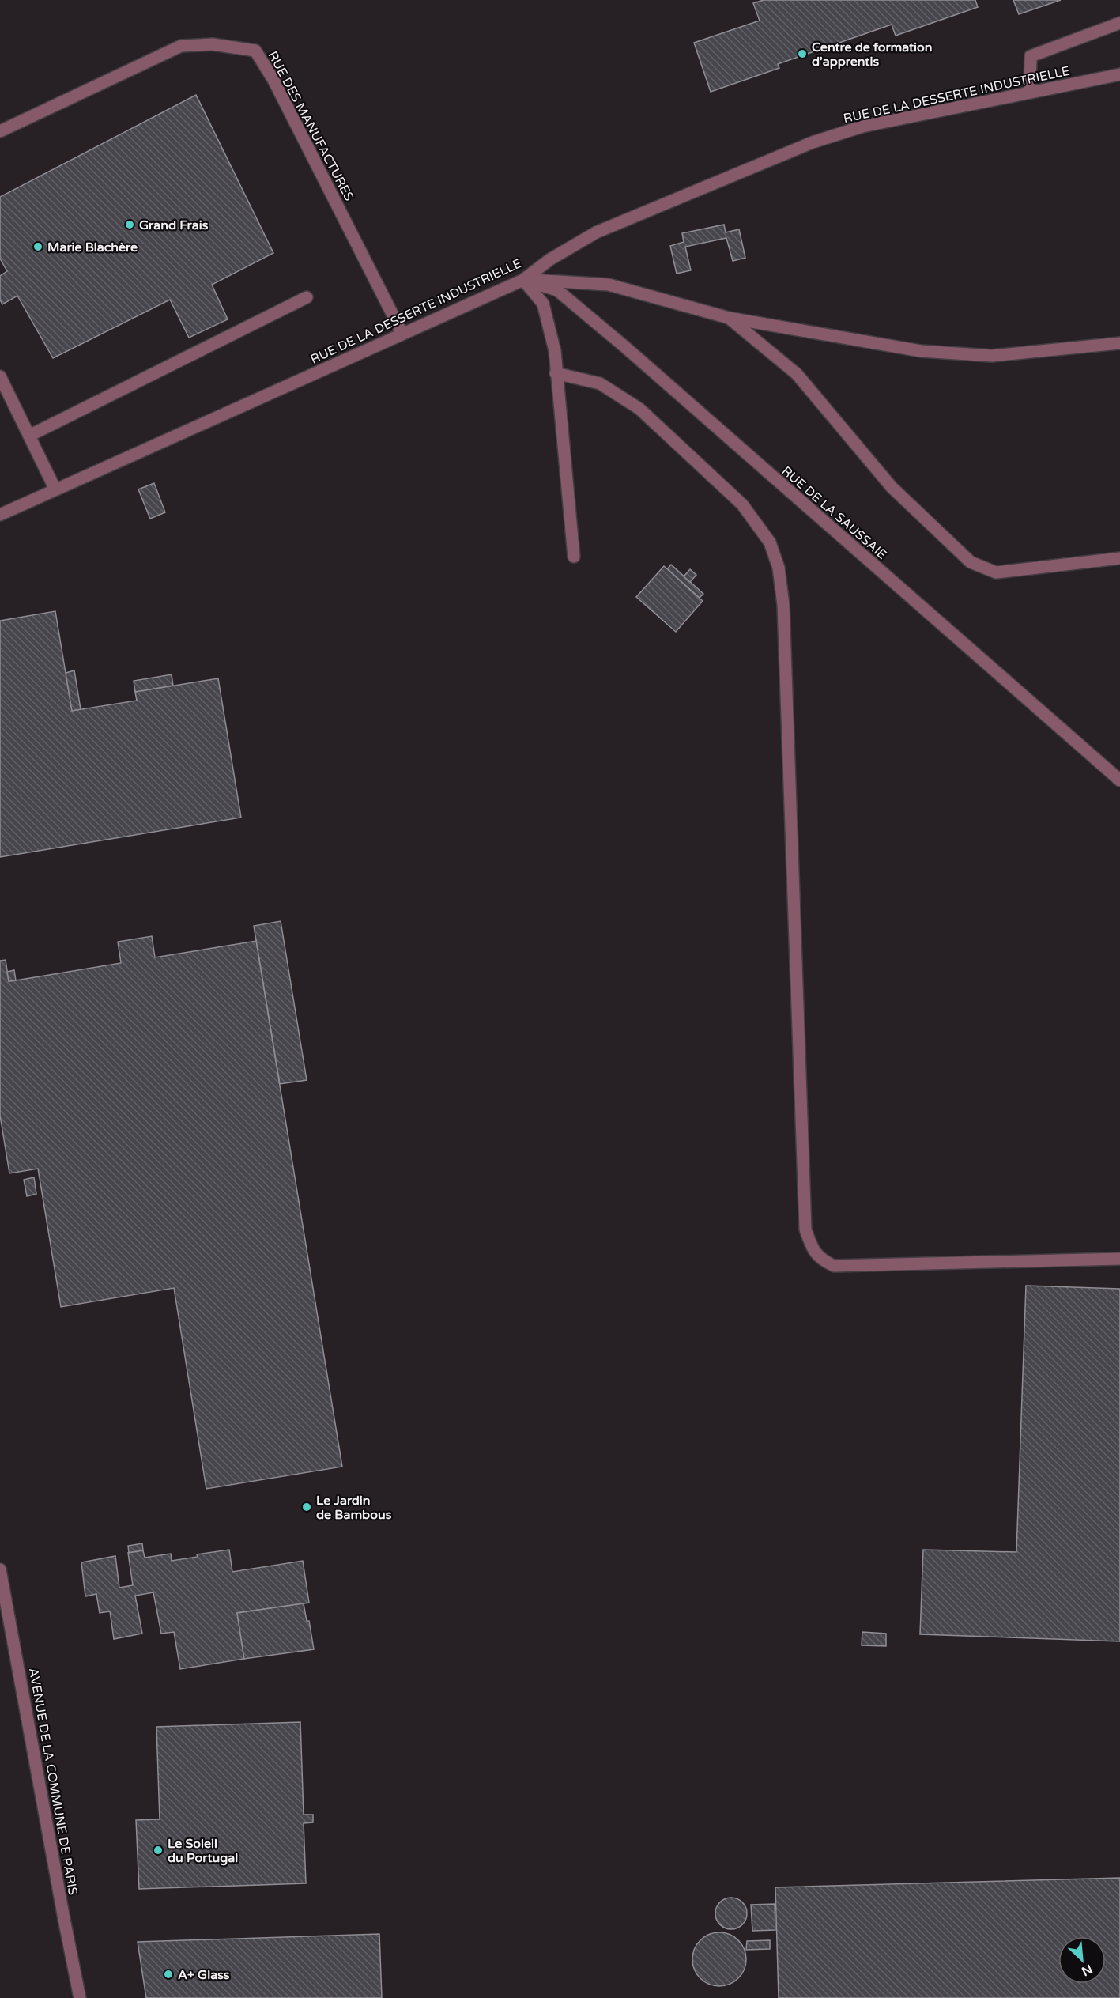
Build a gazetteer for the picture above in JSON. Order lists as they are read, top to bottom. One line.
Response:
{"streets":{"street":["RUE DE LA DESSERTE INDUSTRIELLE","RUE DES MANUFACTURES","RUE DE LA SAUSSAIE","AVENUE DE LA COMMUNE DE PARIS"]},"crossings":[["RUE DE LA DESSERTE INDUSTRIELLE","RUE DES MANUFACTURES"],["RUE DE LA DESSERTE INDUSTRIELLE","RUE DE LA SAUSSAIE"]],"places":["Centre de formation d'apprentis","Grand Frais","Marie Blachère","Le Jardin de Bambous","Le Soleil du Portugal","A+ Glass"],"north":"bottom right"}
